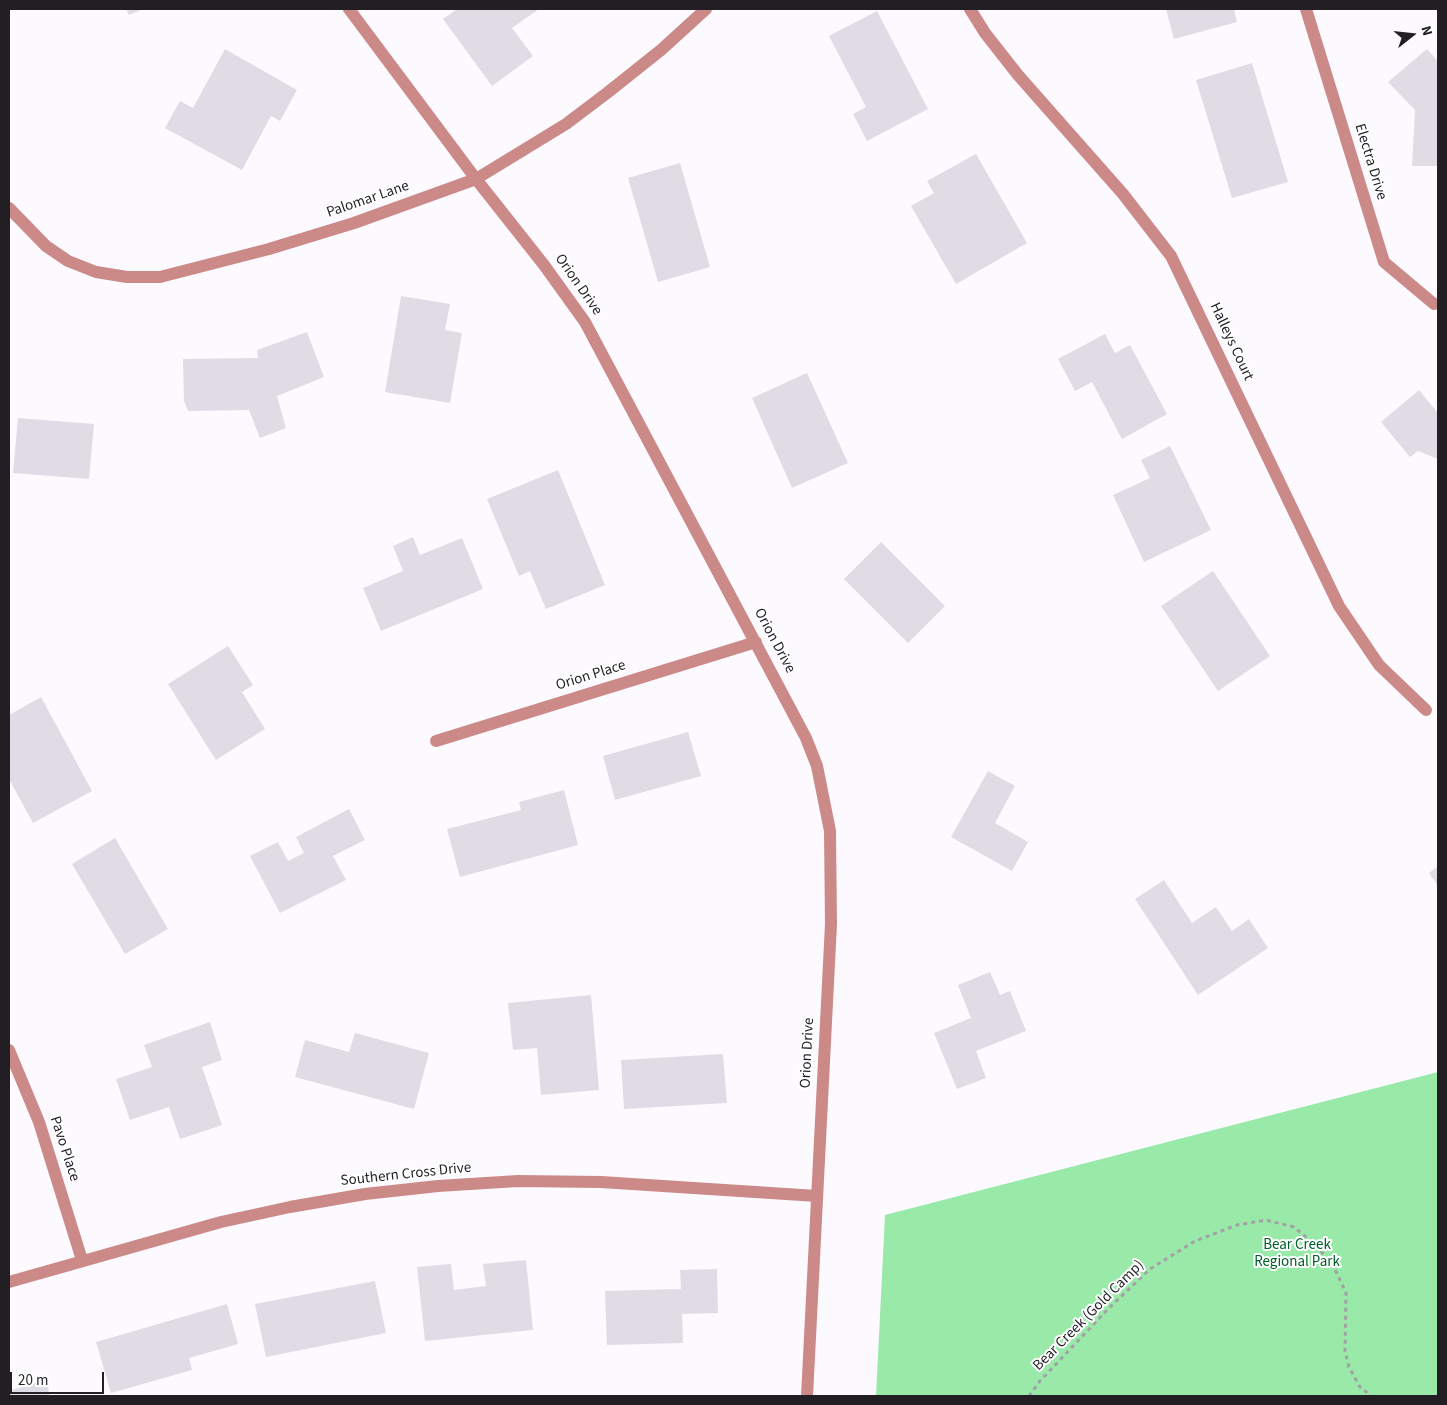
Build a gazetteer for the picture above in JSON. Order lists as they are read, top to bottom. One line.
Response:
{"streets":{"street":["Electra Drive","Palomar Lane","Orion Drive","Halleys Court","Orion Place","Pavo Place","Southern Cross Drive"],"path":["Bear Creek (Gold Camp)"]},"crossings":[["Palomar Lane","Orion Drive"],["Orion Drive","Orion Place"],["Orion Drive","Southern Cross Drive"],["Pavo Place","Southern Cross Drive"]],"parks":["Bear Creek Regional Park"],"scale_bar":"20 m","north":"right"}
